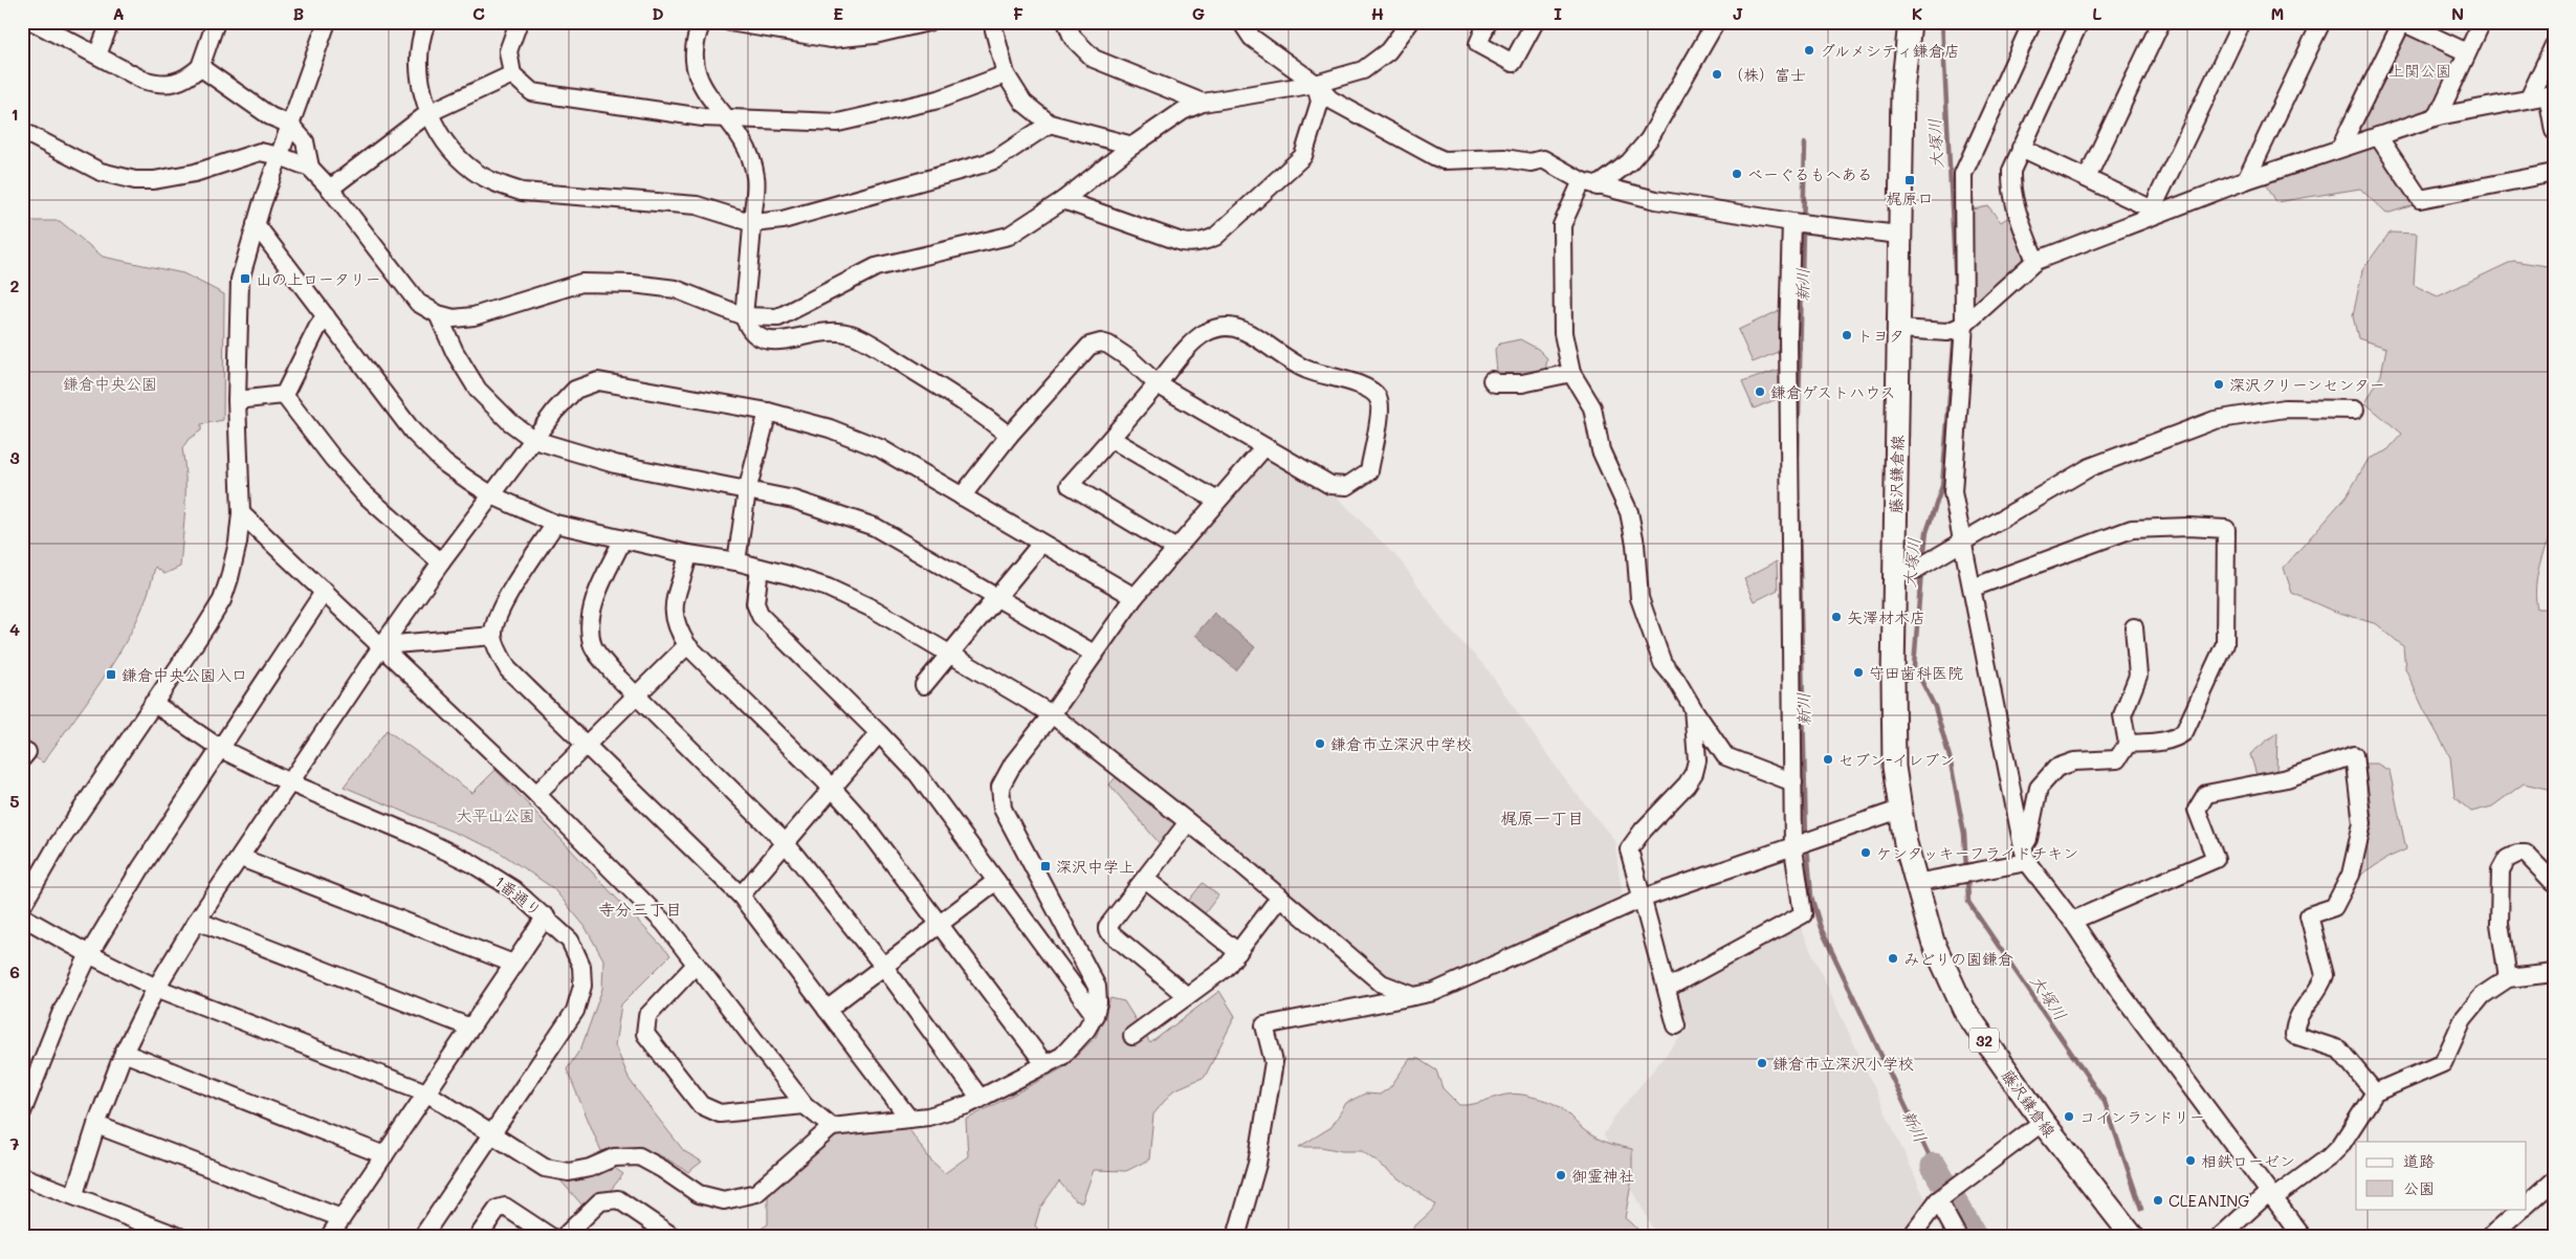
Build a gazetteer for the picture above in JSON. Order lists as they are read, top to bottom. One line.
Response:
{"streets":{"main road":["藤沢鎌倉線","32"],"street":["1番通り"]},"districts":["梶原一丁目","寺分三丁目"],"water":["大塚川","新川"],"parks":["上関公園","鎌倉中央公園","大平山公園"],"places":{"other":["グルメシティ鎌倉店","（株）富士","べーぐるもへある","トヨタ","深沢クリーンセンター","鎌倉ゲストハウス","矢澤材木店","守田歯科医院","鎌倉市立深沢中学校","セブン-イレブン","ケンタッキーフライドチキン","みどりの園鎌倉","鎌倉市立深沢小学校","コインランドリー","相鉄ローゼン","御霊神社","CLEANING"],"transit":["梶原口","山の上ロータリー","鎌倉中央公園入口","深沢中学上"]},"legend":["道路","公園"],"grid":{"columns":["A","B","C","D","E","F","G","H","I","J","K","L","M","N"],"rows":["1","2","3","4","5","6","7"]}}
